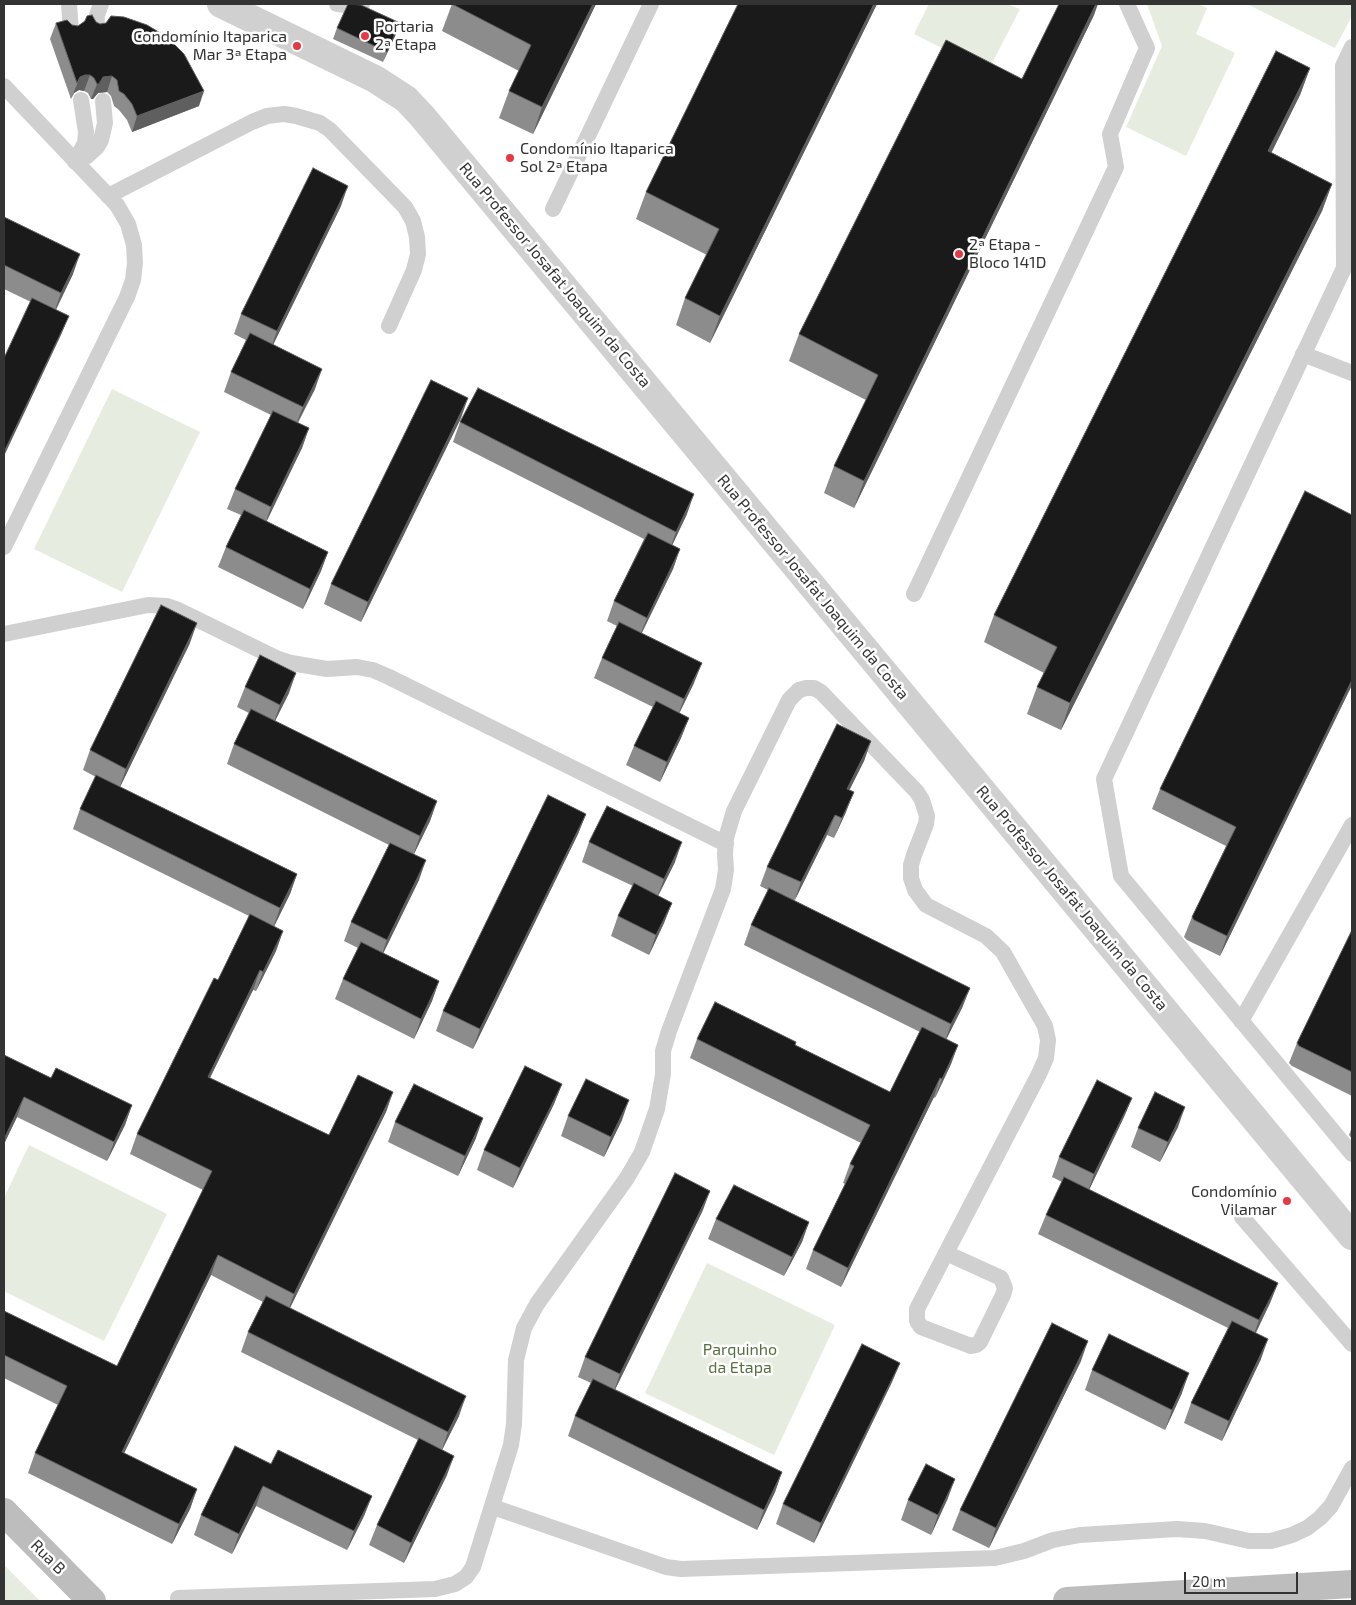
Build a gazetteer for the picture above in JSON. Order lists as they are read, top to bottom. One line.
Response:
{"streets":{"main road":["Rua B"],"street":["Rua Professor Josafat Joaquim da Costa"]},"parks":["Parquinho da Etapa"],"places":["Portaria 2ª Etapa","Condomínio Itaparica Mar 3ª Etapa","Condomínio Itaparica Sol 2ª Etapa","2ª Etapa - Bloco 141D","Condomínio Vilamar"],"scale_bar":"20 m"}
